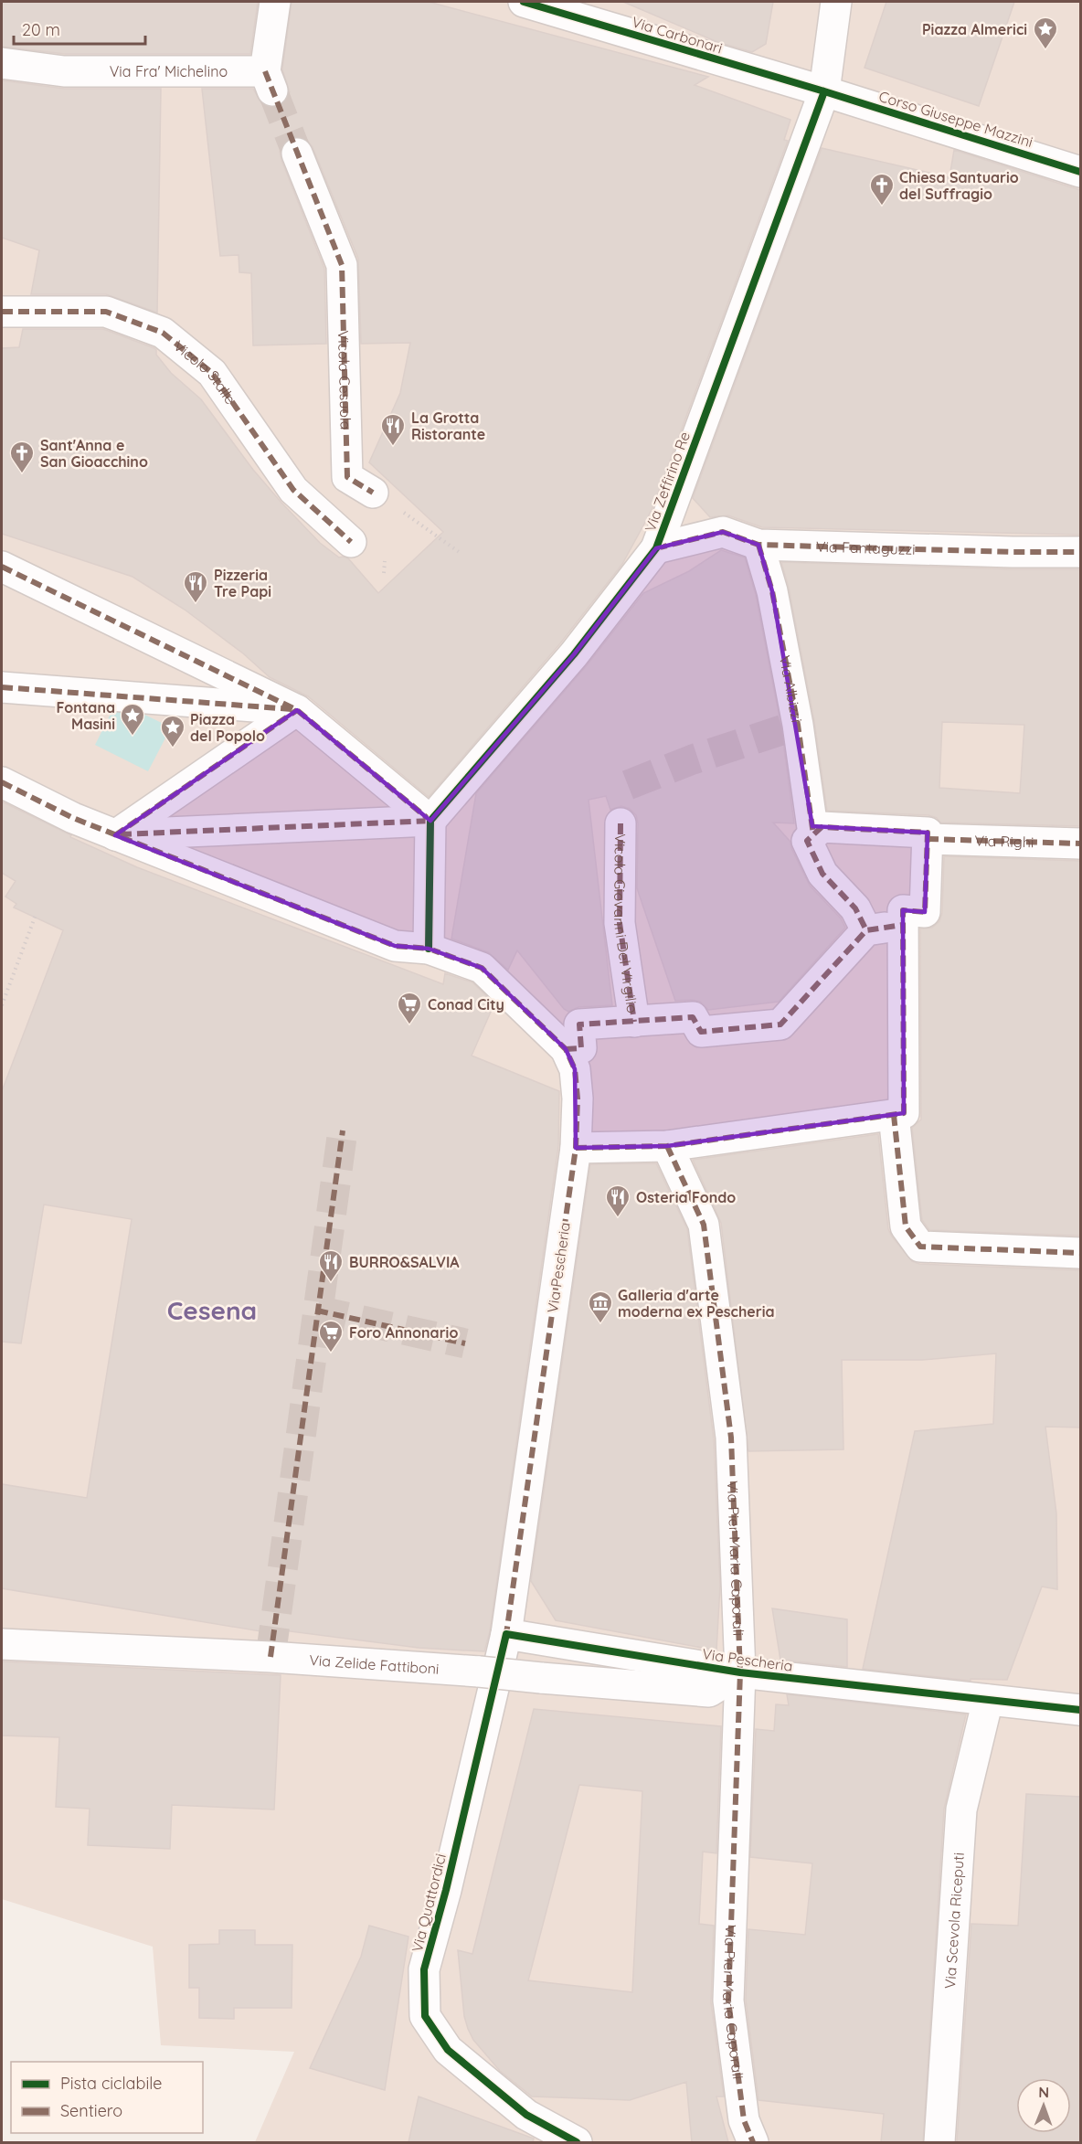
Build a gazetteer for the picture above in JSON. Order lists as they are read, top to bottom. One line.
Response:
{"streets":{"street":["Via Carbonari","Via Fra' Michelino","Corso Giuseppe Mazzini","Vicolo Stalle","Vicolo Cesuola","Via Zeffirino Re","Via Fantaguzzi","Via Albizzi","Via Righi","Vicolo Giovanni Del Virgilio","Via Pescheria","Via Pier Maria Caporali","Via Zelide Fattiboni","Via Quattordici","Via Scevola Riceputi"]},"crossings":[["Via Carbonari","Corso Giuseppe Mazzini"],["Via Carbonari","Via Zeffirino Re"],["Corso Giuseppe Mazzini","Via Zeffirino Re"],["Via Zeffirino Re","Via Fantaguzzi"],["Via Fantaguzzi","Via Albizzi"],["Via Albizzi","Via Righi"],["Via Pescheria","Via Pier Maria Caporali"],["Via Pescheria","Via Zelide Fattiboni"],["Via Pescheria","Via Quattordici"],["Via Pescheria","Via Scevola Riceputi"],["Via Pier Maria Caporali","Via Zelide Fattiboni"]],"districts":["Cesena"],"places":{"place":["Piazza Almerici","Fontana Masini","Piazza del Popolo"],"church":["Chiesa Santuario del Suffragio","Sant'Anna e San Gioacchino"],"restaurant":["La Grotta Ristorante","Pizzeria Tre Papi","Osteria Fondo","BURRO&SALVIA"],"supermarket":["Conad City","Foro Annonario"],"museum":["Galleria d'arte moderna ex Pescheria"]},"legend":["Pista ciclabile","Sentiero"],"scale_bar":"20 m","north":"top"}
